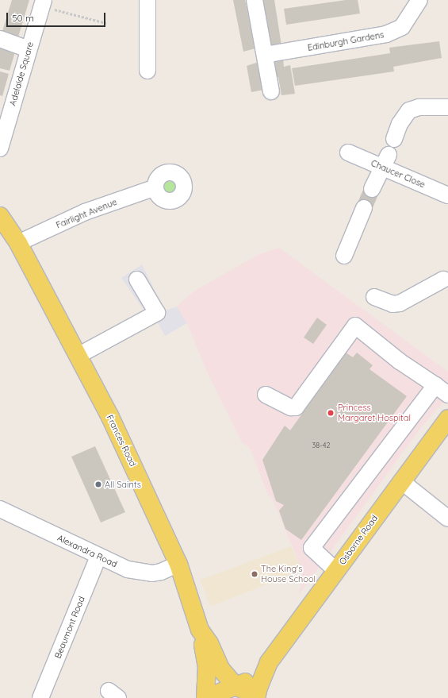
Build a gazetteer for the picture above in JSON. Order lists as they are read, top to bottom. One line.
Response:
{"streets":{"main road":["Frances Road","Osborne Road"],"street":["Edinburgh Gardens","Adelaide Square","Chaucer Close","Fairlight Avenue","Alexandra Road","Beaumont Road"]},"crossings":[["Fairlight Avenue","Frances Road"],["Frances Road","Osborne Road"],["Frances Road","Alexandra Road"],["Alexandra Road","Beaumont Road"]],"places":["Princess Margaret Hospital","All Saints","The King's House School"],"house_numbers":["38-42"],"scale_bar":"50 m"}
